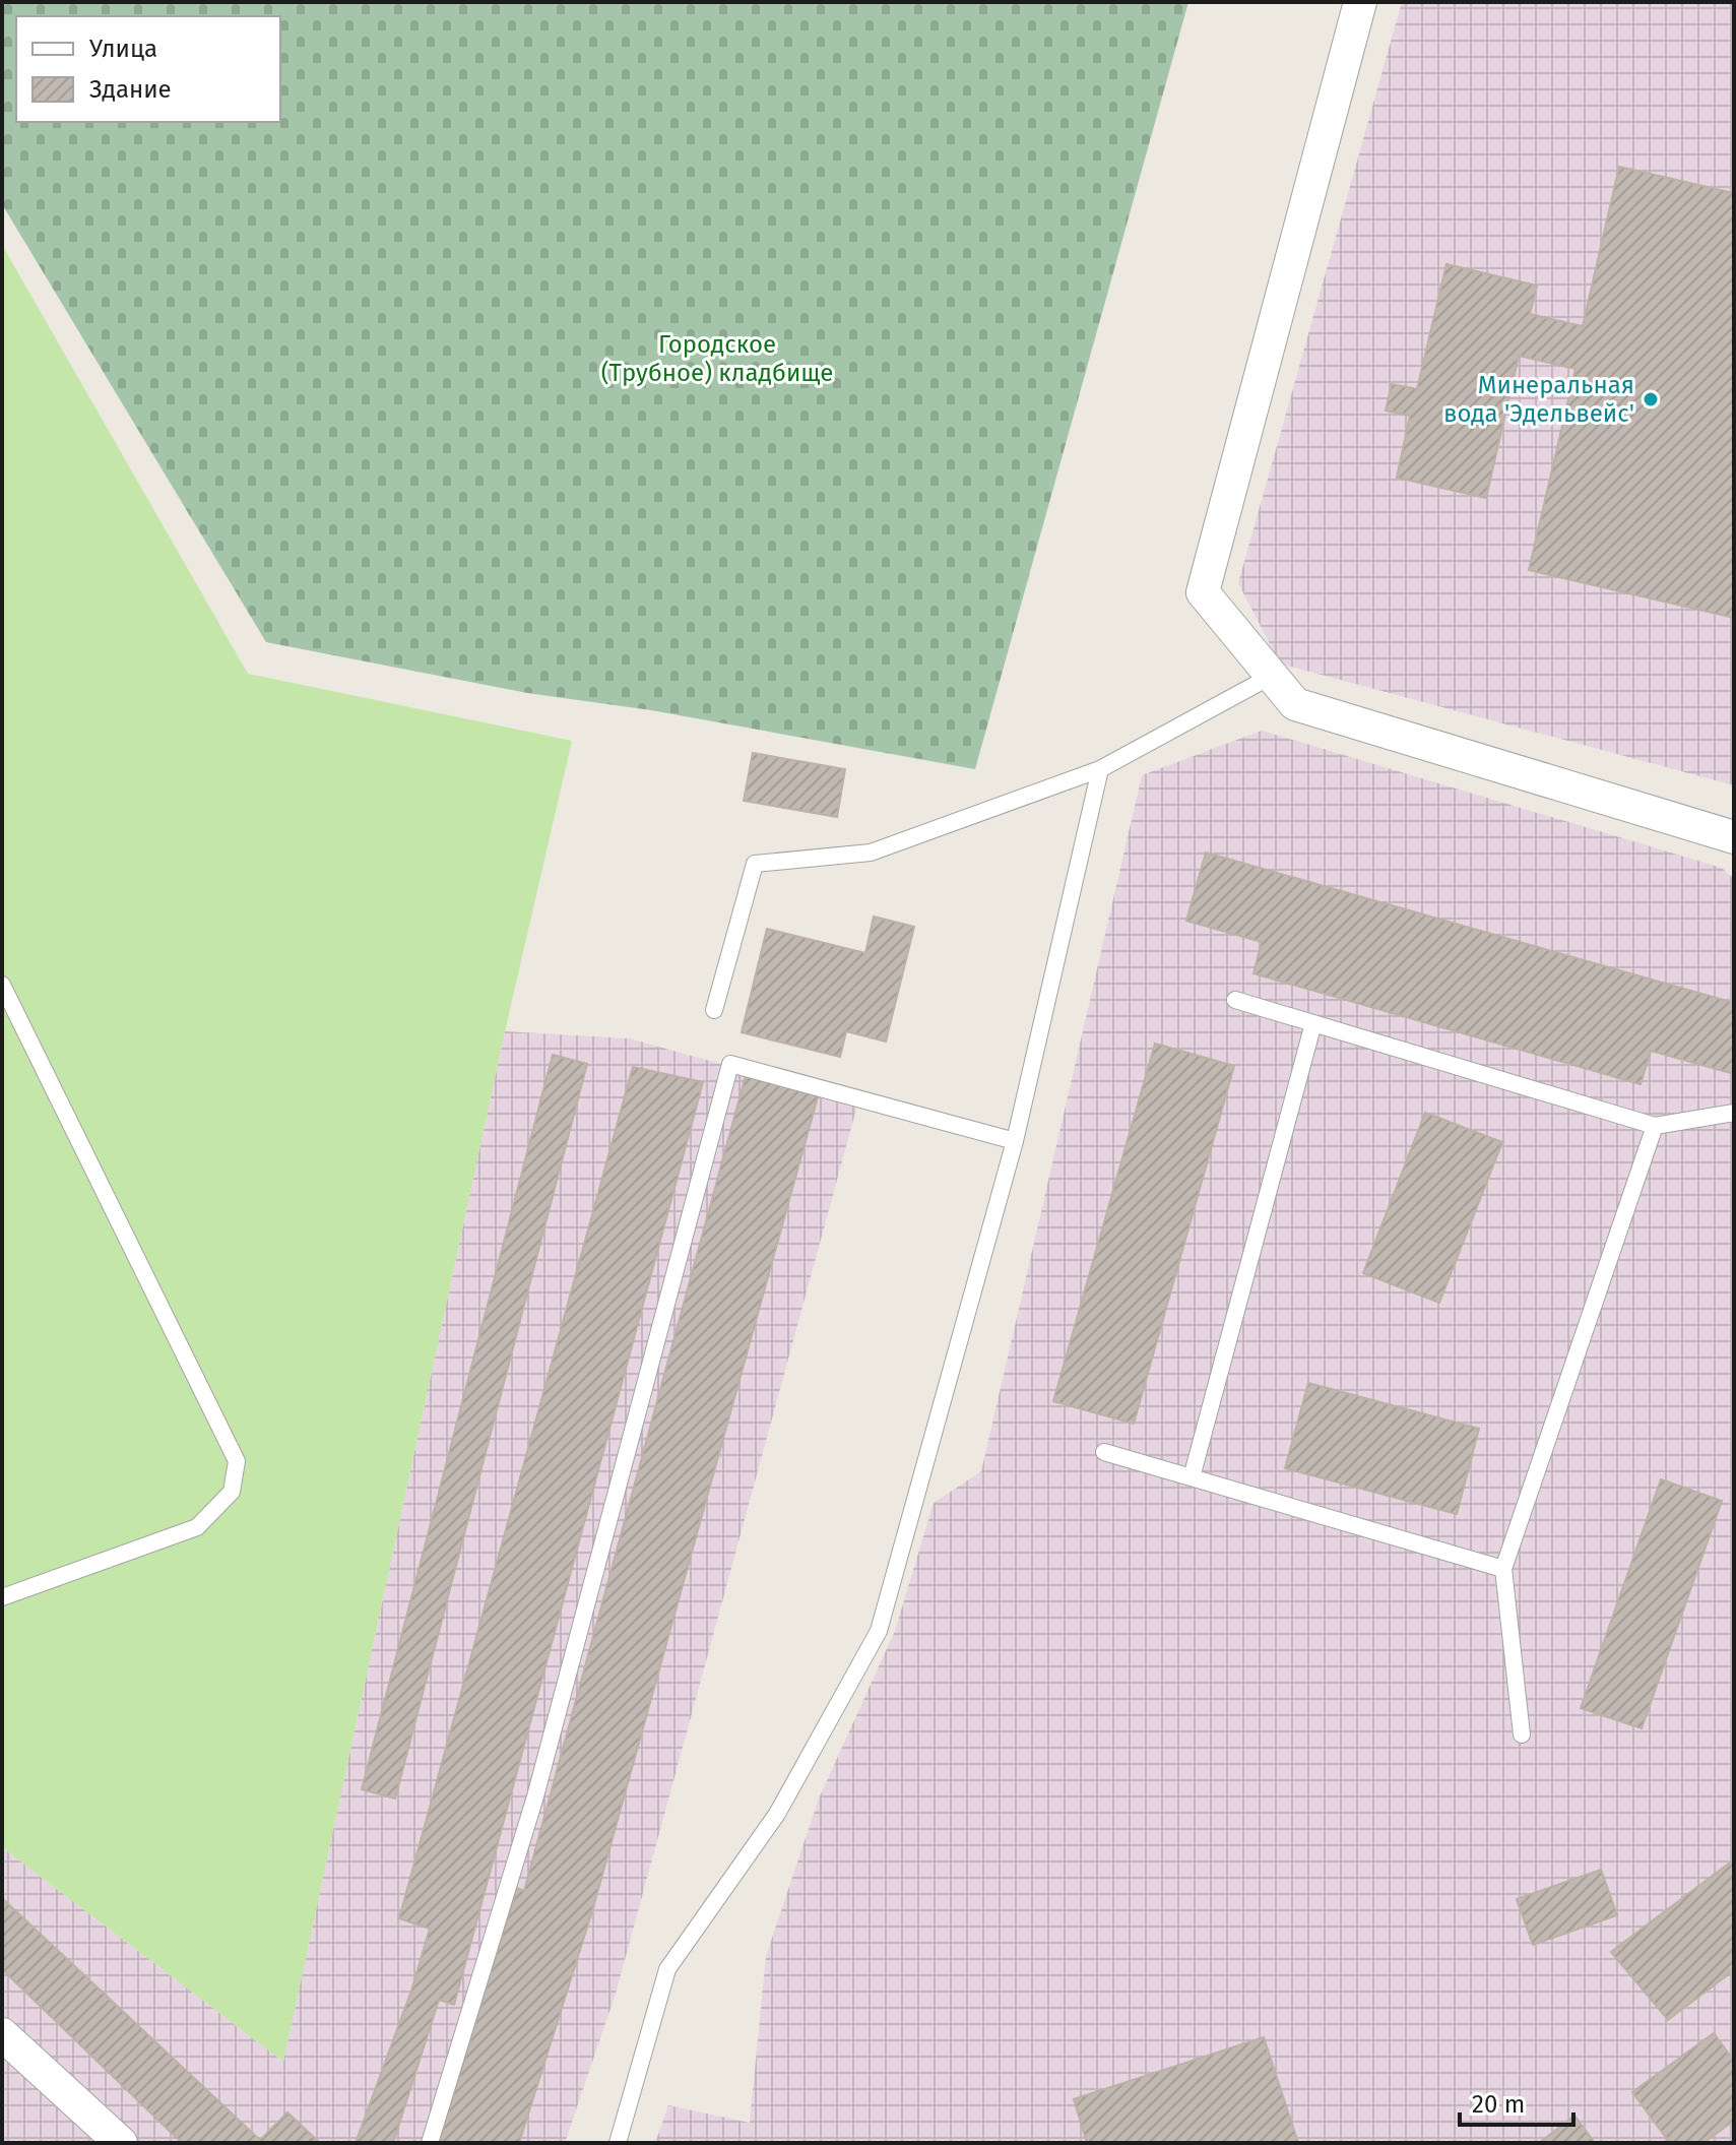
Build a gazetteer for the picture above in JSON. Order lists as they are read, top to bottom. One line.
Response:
{"parks":["Городское (Трубное) кладбище"],"places":["Минеральная вода 'Эдельвейс'"],"legend":["Улица","Здание"],"scale_bar":"20 m"}
